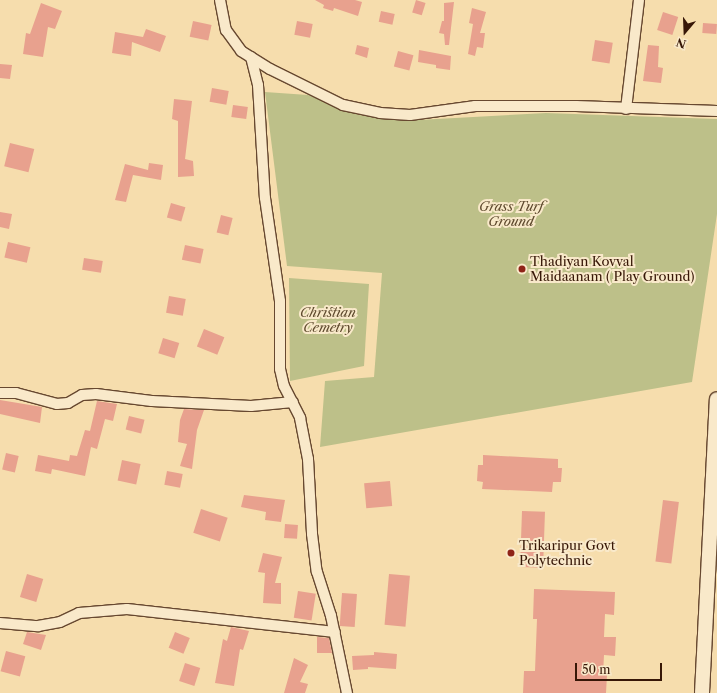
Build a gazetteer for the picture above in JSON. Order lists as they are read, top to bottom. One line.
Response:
{"parks":["Grass Turf Ground","Christian Cemetry"],"places":["Thadiyan Kovval Maidaanam ( Play Ground)","Trikaripur Govt Polytechnic"],"scale_bar":"50 m","north":"bottom"}
